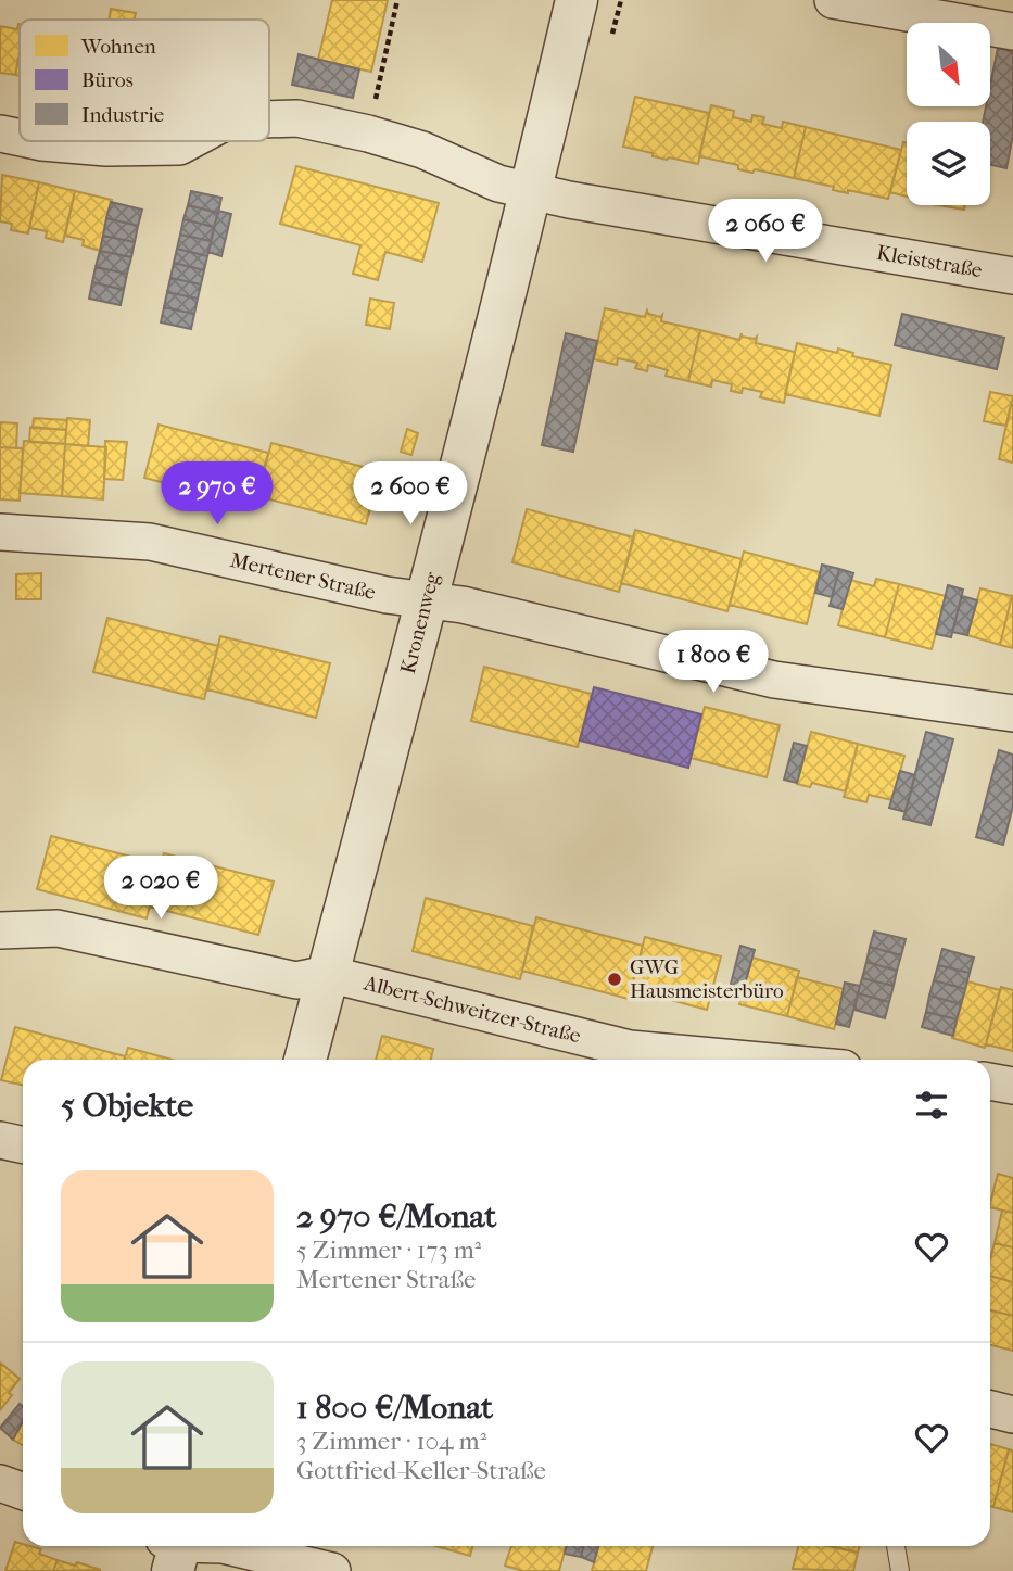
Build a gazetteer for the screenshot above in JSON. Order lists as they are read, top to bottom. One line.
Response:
{"streets":{"street":["Kleiststraße","Mertener Straße","Kronenweg","Albert-Schweitzer-Straße"]},"crossings":[["Kleiststraße","Kronenweg"],["Mertener Straße","Kronenweg"],["Kronenweg","Albert-Schweitzer-Straße"]],"places":["GWG Hausmeisterbüro"],"legend":["Wohnen","Büros","Industrie"],"north":"bottom right","page":{"price":["2 060 €","2 970 €","2 600 €","1 800 €","2 020 €"],"heading":"5 Objekte","list":[{"name":"2 970 €/Monat","note":"5 Zimmer · 173 m² · Mertener Straße"},{"name":"1 800 €/Monat","note":"3 Zimmer · 104 m² · Gottfried-Keller-Straße"}]}}
